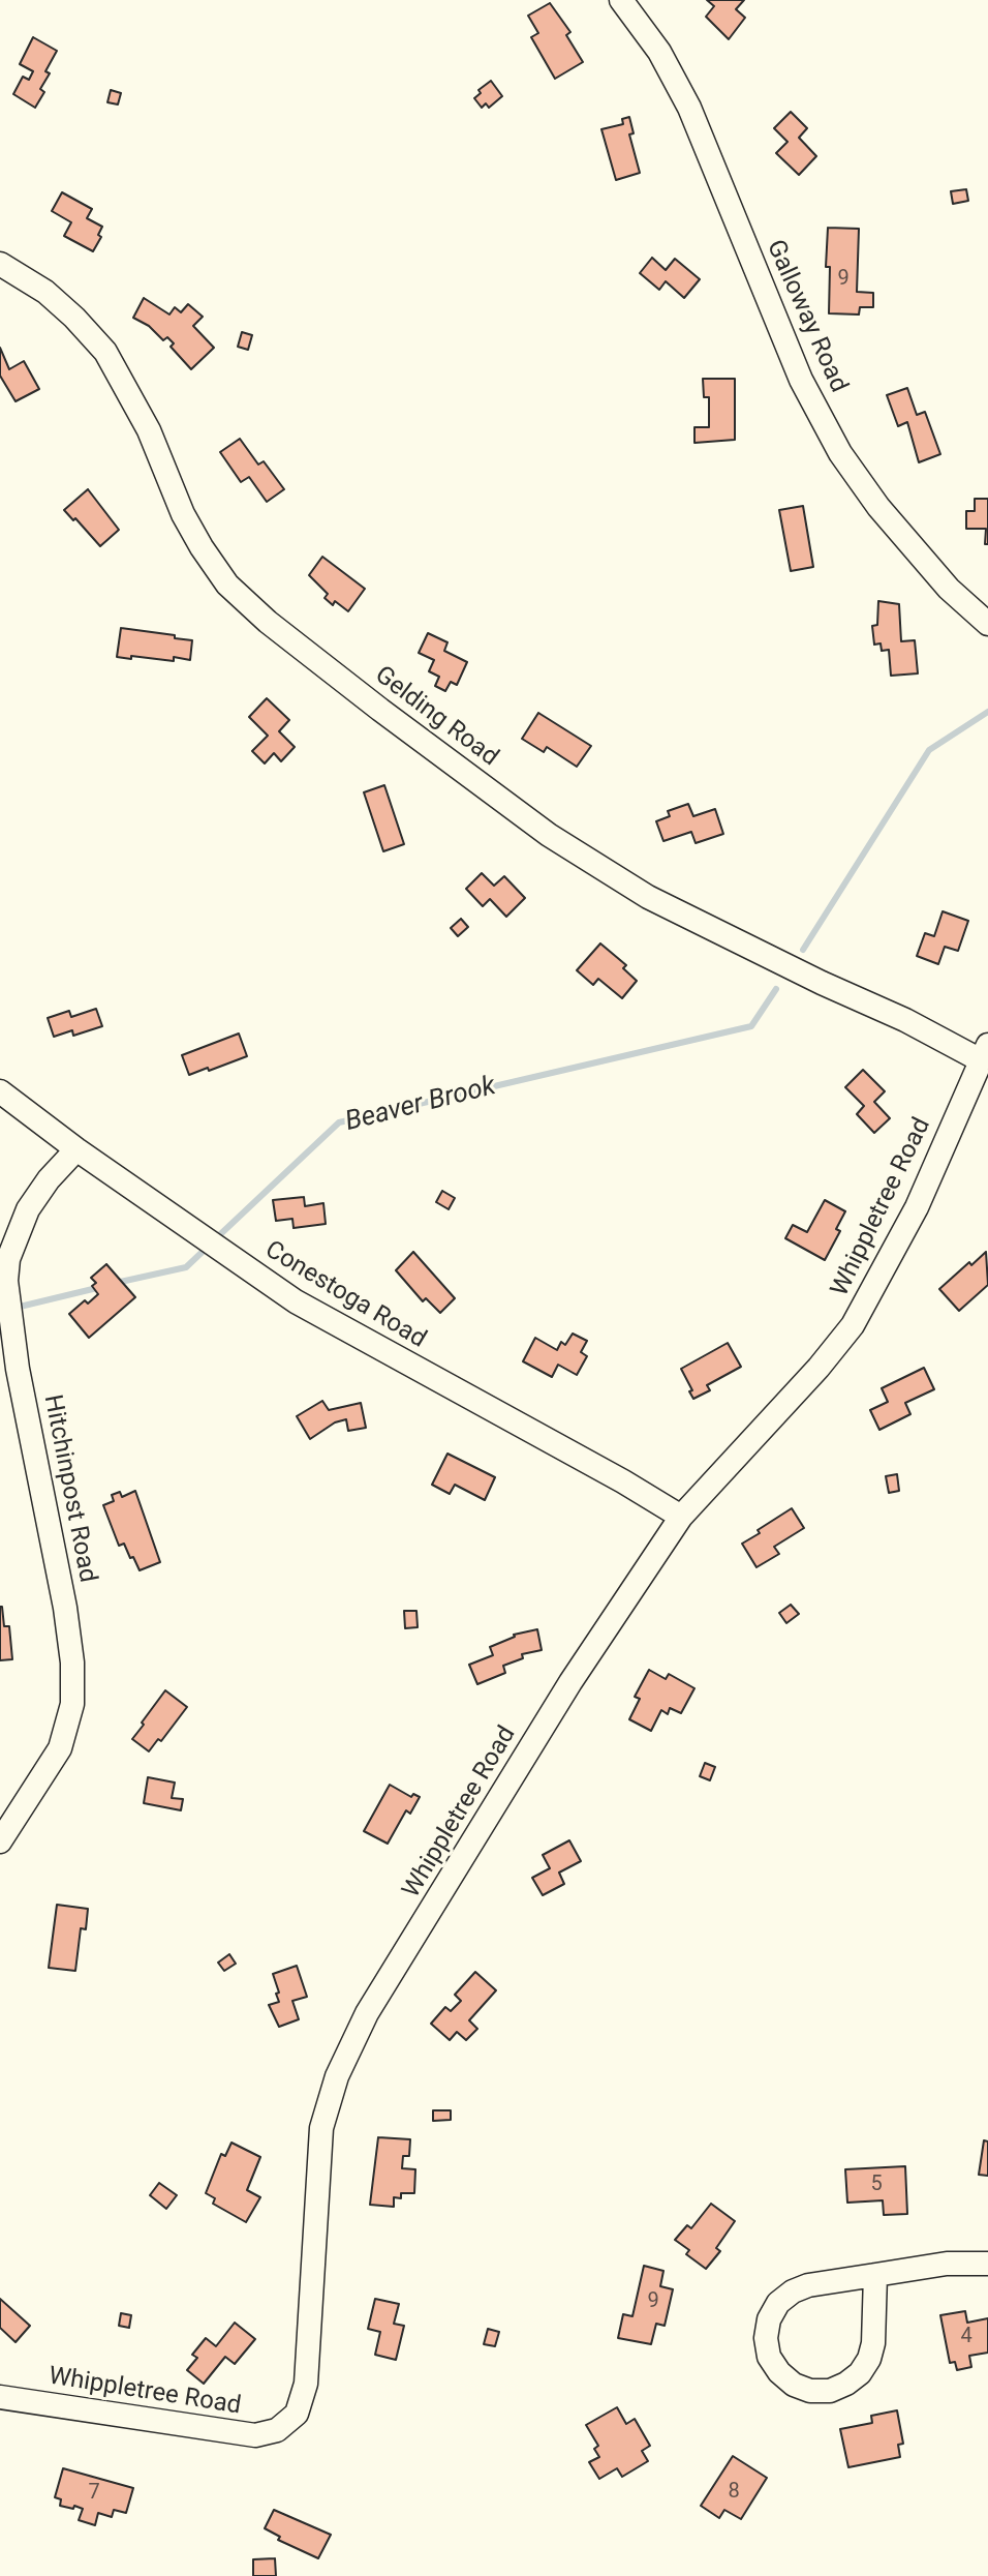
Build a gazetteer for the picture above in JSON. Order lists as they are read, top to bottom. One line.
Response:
{"streets":{"street":["Galloway Road","Gelding Road","Whippletree Road","Conestoga Road","Hitchinpost Road"]},"crossings":[["Gelding Road","Whippletree Road"],["Whippletree Road","Conestoga Road"],["Conestoga Road","Hitchinpost Road"]],"water":["Beaver Brook"],"house_numbers":["9","5","9","4","8","7"]}
